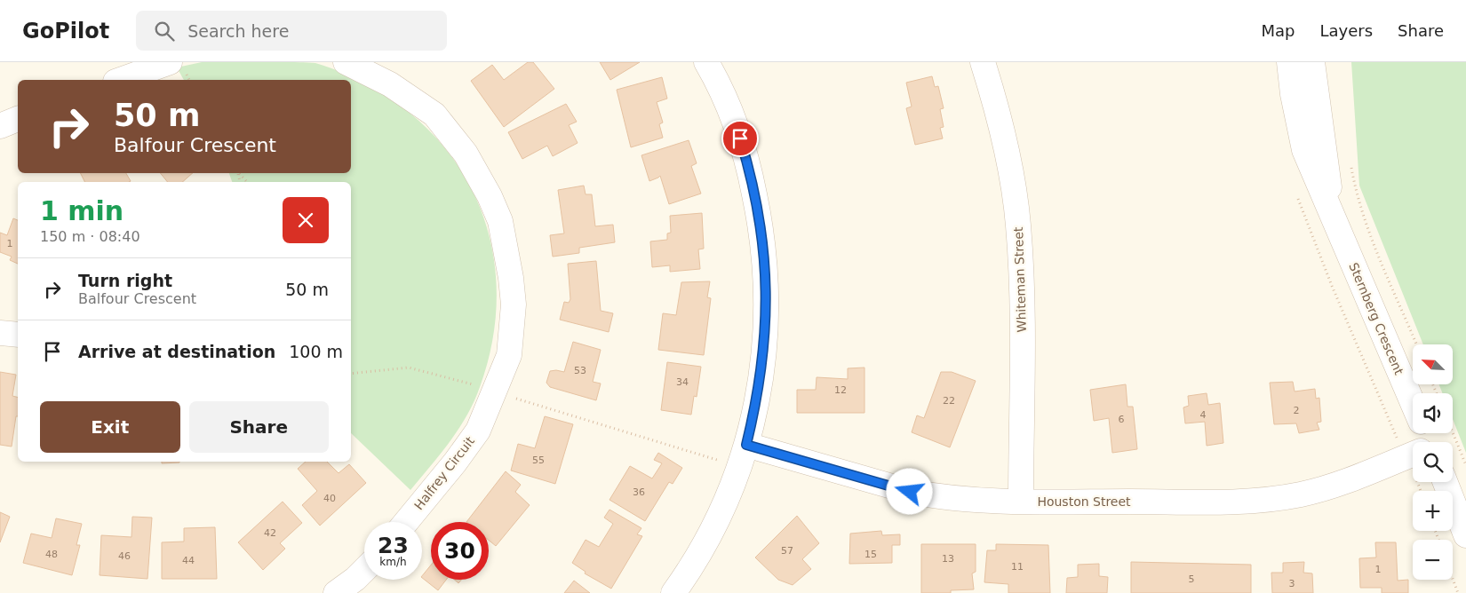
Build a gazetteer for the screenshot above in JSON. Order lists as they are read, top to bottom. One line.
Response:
{"streets":{"street":["Whiteman Street","Sternberg Crescent","Halfrey Circuit","Houston Street"]},"crossings":[["Whiteman Street","Houston Street"]],"house_numbers":["1","53","34","12","22","2","4","6","55","36","40","42","57","48","15","46","13","44","11","1","5","3"],"north":"top left","page":{"header":"GoPilot","search":"Search here","nav":["Map","Layers","Share"],"turn":["50 m","Balfour Crescent"],"heading":["1 min","150 m · 08:40"],"list":[{"name":"Turn right","note":"Balfour Crescent","value":"50 m"},{"name":"Arrive at destination","value":"100 m"}],"map_buttons":["+","−"],"buttons":["Exit","Share"],"speed":"23 km/h","limit":"30"}}
